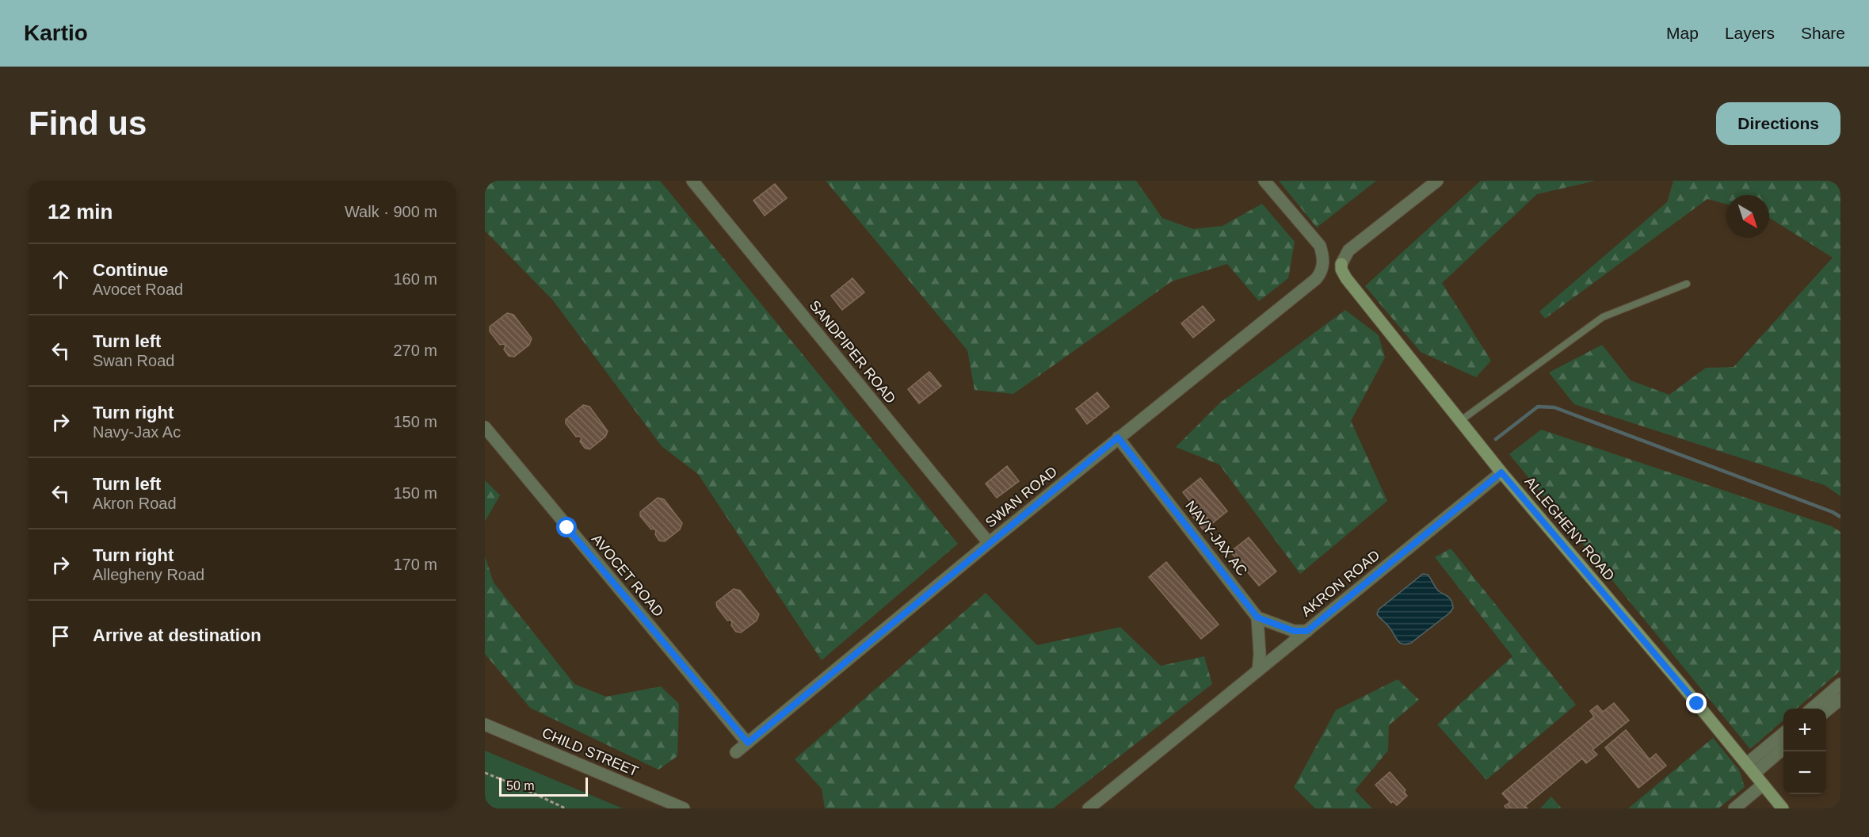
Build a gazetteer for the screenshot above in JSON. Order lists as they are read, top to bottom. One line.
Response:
{"streets":{"street":["SANDPIPER ROAD","SWAN ROAD","ALLEGHENY ROAD","NAVY-JAX AC","AVOCET ROAD","AKRON ROAD","CHILD STREET"]},"crossings":[["SANDPIPER ROAD","SWAN ROAD"],["SWAN ROAD","NAVY-JAX AC"],["SWAN ROAD","AVOCET ROAD"],["ALLEGHENY ROAD","AKRON ROAD"]],"scale_bar":"50 m","north":"bottom right","page":{"header":"Kartio","nav":["Map","Layers","Share"],"buttons":"Directions","title":"Find us","heading":["12 min","Walk · 900 m"],"list":[["Continue","Avocet Road","160 m"],["Turn left","Swan Road","270 m"],["Turn right","Navy-Jax Ac","150 m"],["Turn left","Akron Road","150 m"],["Turn right","Allegheny Road","170 m"],"Arrive at destination"],"map_buttons":["+","−"],"scale":"50 m"}}
